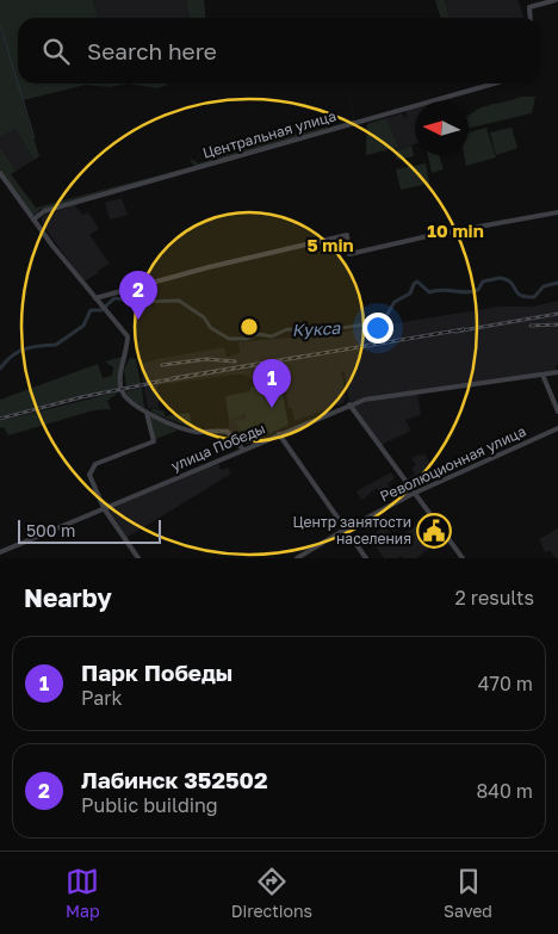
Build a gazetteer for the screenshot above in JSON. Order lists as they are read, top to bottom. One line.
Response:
{"streets":{"street":["Центральная улица","улица Победы","Революционная улица"]},"water":["Кукса"],"places":{"public building":["Центр занятости населения"]},"scale_bar":"500 m","north":"left","page":{"search":"Search here","pins":["2","1"],"scale":"500 m","heading":["Nearby","2 results"],"list":[{"mark":"1","name":"Парк Победы","note":"Park","value":"470 m"},{"mark":"2","name":"Лабинск 352502","note":"Public building","value":"840 m"}],"nav":["Map","Directions","Saved"]},"rings":["10 min","5 min"]}
